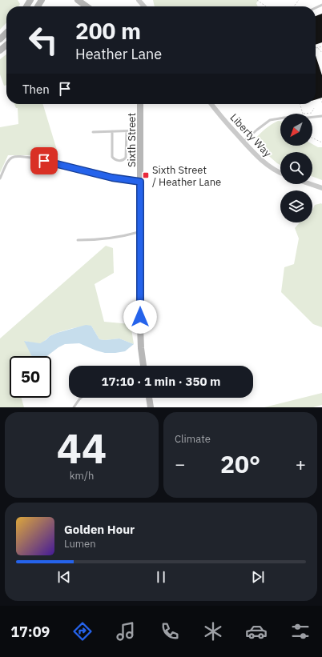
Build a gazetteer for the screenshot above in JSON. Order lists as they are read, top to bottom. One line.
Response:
{"streets":{"main road":["Sixth Street"],"street":["Liberty Way"]},"places":{"transit":["Sixth Street / Heather Lane"]},"north":"bottom left","page":{"turn":["200 m","Heather Lane"],"then":"Then","limit":"50","trip":"17:10 · 1 min · 350 m","tile":[["44","km/h"],"Climate"],"heat":["−","20°","+"],"song":["Golden Hour","Lumen"],"tabs":"17:09"}}
